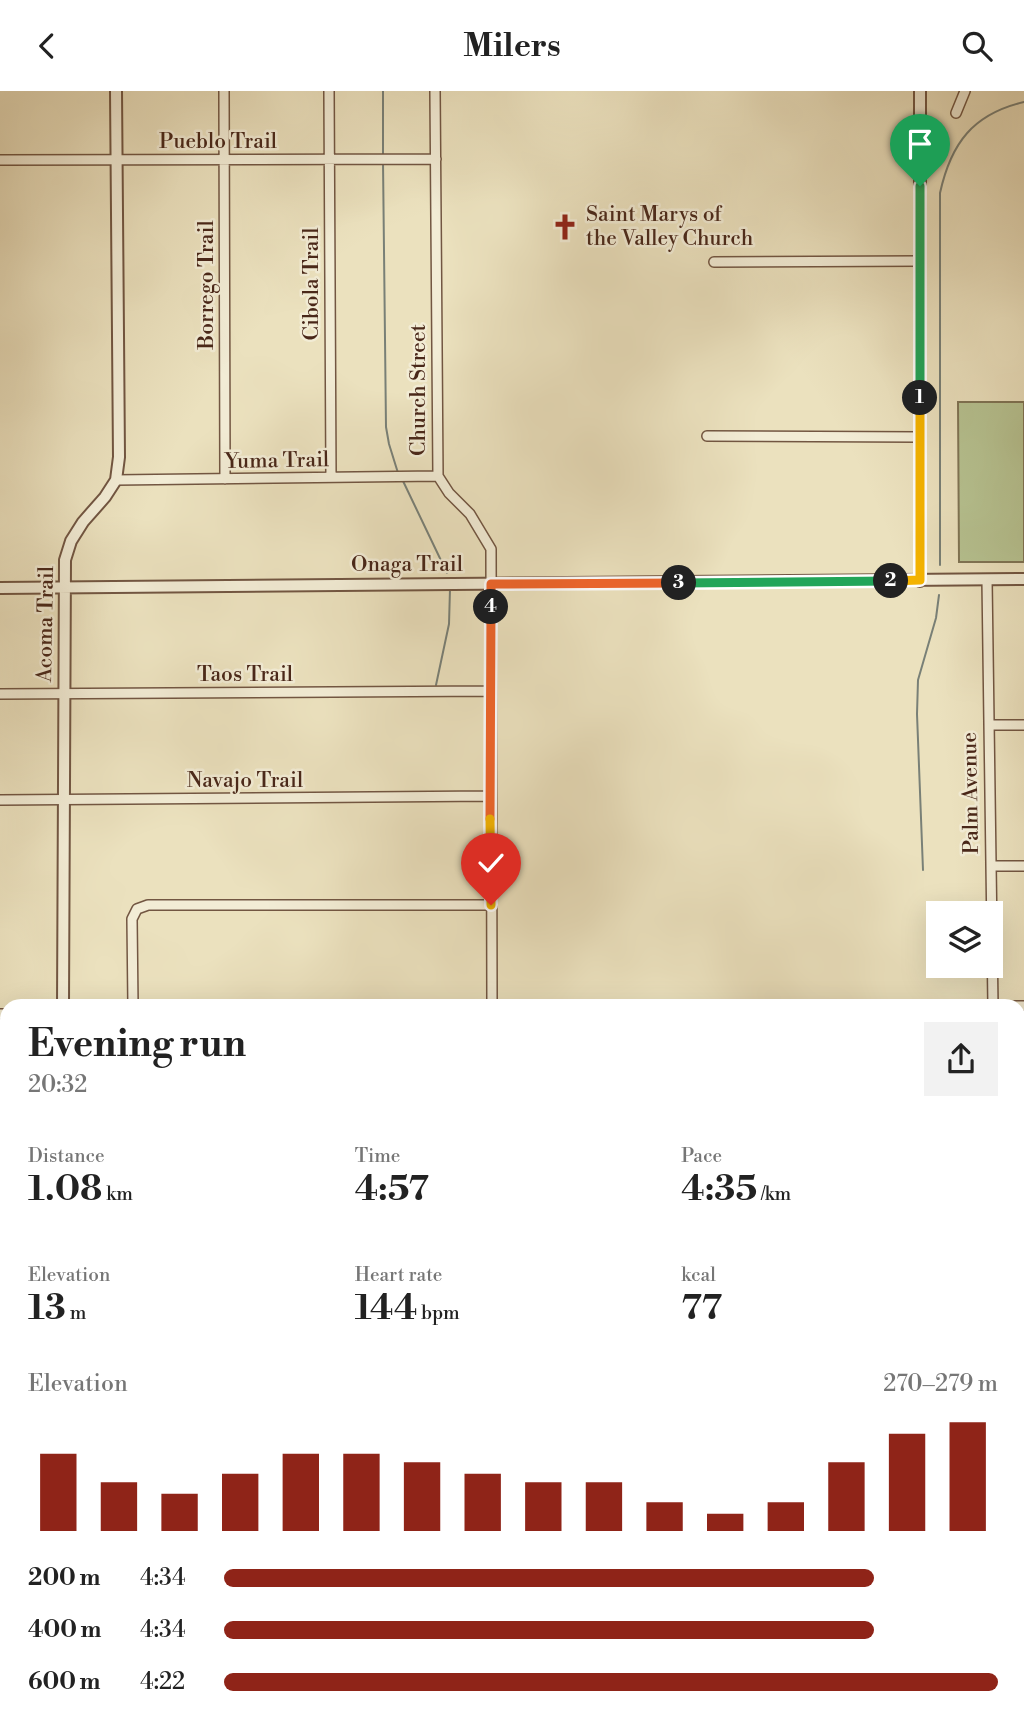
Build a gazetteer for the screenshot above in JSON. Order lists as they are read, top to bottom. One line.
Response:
{"streets":{"street":["Pueblo Trail","Cibola Trail","Borrego Trail","Church Street","Yuma Trail","Onaga Trail","Acoma Trail","Taos Trail","Navajo Trail","Palm Avenue"]},"crossings":[["Pueblo Trail","Cibola Trail"],["Pueblo Trail","Borrego Trail"],["Pueblo Trail","Church Street"],["Cibola Trail","Yuma Trail"],["Borrego Trail","Yuma Trail"],["Church Street","Yuma Trail"],["Church Street","Onaga Trail"],["Church Street","Taos Trail"],["Church Street","Navajo Trail"],["Yuma Trail","Acoma Trail"],["Onaga Trail","Acoma Trail"],["Onaga Trail","Palm Avenue"],["Acoma Trail","Taos Trail"],["Acoma Trail","Navajo Trail"]],"places":{"church":["Saint Marys of the Valley Church"]},"page":{"header":"Milers","pins":["1","2","3","4"],"heading":["Evening run","20:32"],"stats":[["Distance","1.08 km"],["Time","4:57"],["Pace","4:35 /km"],["Elevation","13 m"],["Heart rate","144 bpm"],["kcal","77"]],"chart":["Elevation","270–279 m"],"list":[{"name":"200 m","note":"4:34"},{"name":"400 m","note":"4:34"},{"name":"600 m","note":"4:22"}]}}
